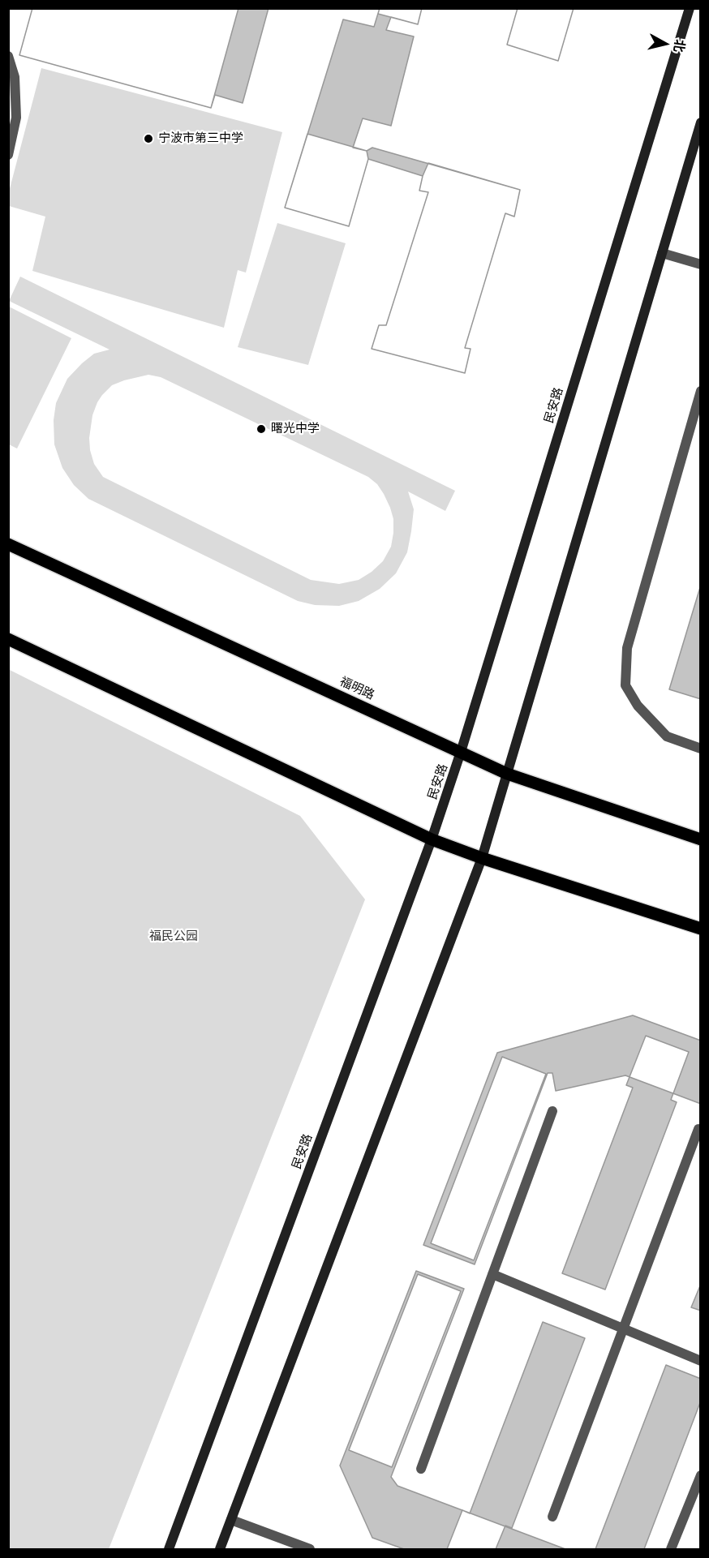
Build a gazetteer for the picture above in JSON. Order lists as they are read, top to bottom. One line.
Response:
{"streets":{"main road":["民安路","福明路"]},"crossings":[["民安路","福明路"]],"parks":["福民公园"],"places":["宁波市第三中学","曙光中学"],"north":"right"}
